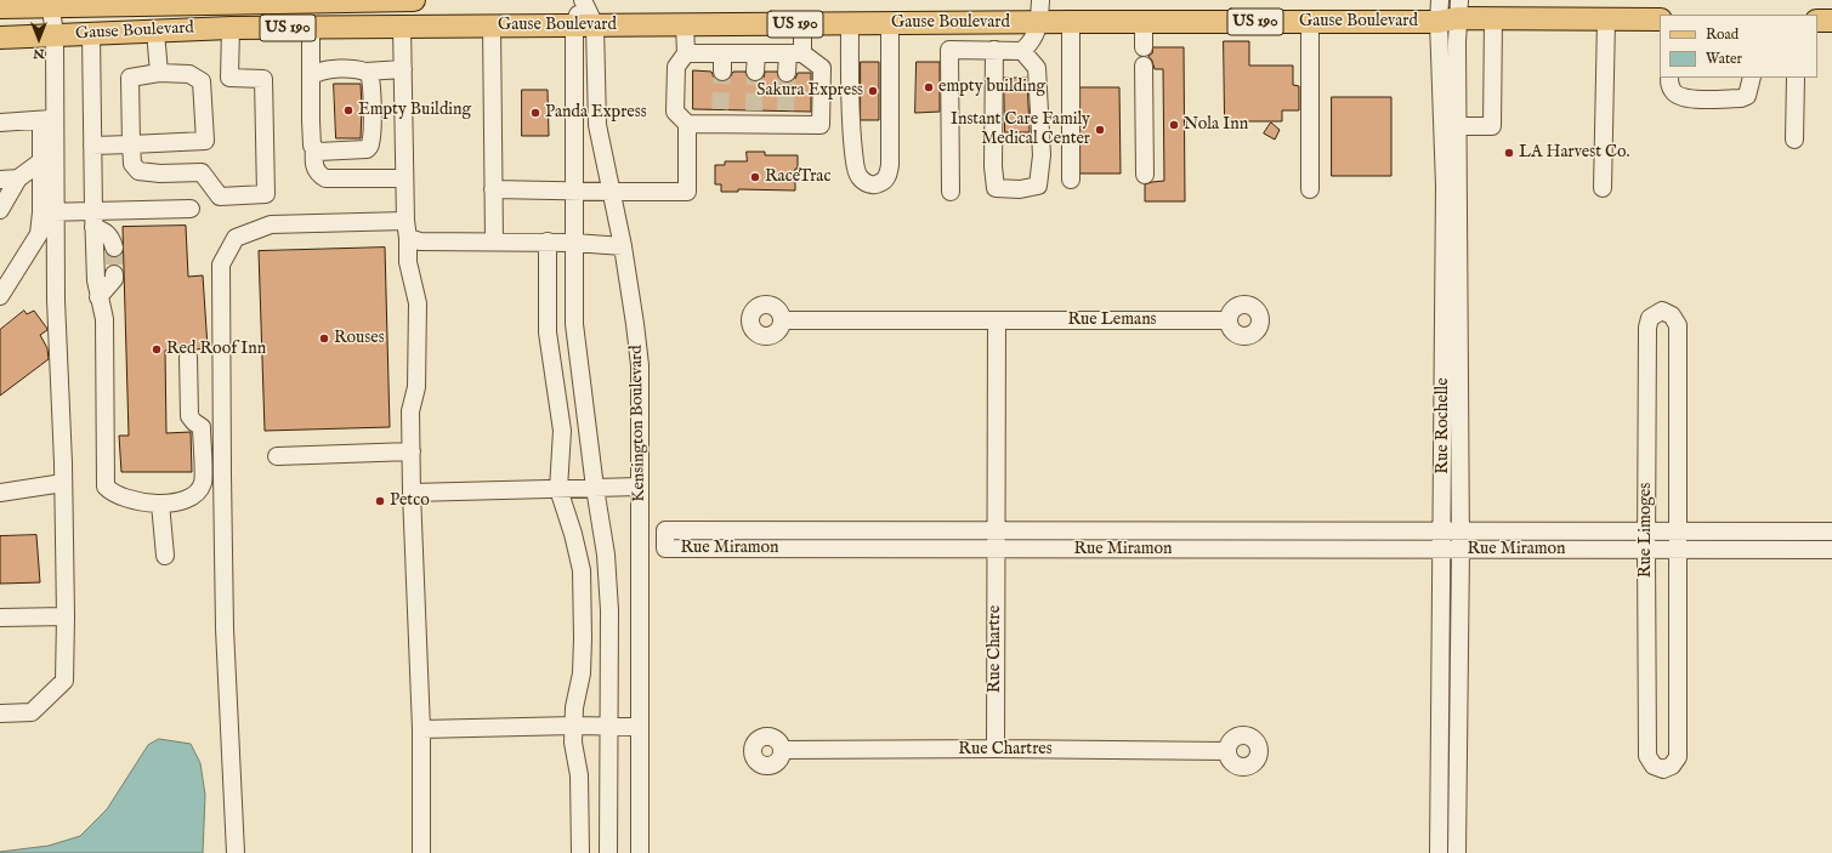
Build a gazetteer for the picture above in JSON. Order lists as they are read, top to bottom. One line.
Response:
{"streets":{"main road":["US 190","Gause Boulevard"],"street":["Rue Lemans","Kensington Boulevard","Rue Rochelle","Rue Limoges","Rue Miramon","Rue Chartre","Rue Chartres"]},"crossings":[["Gause Boulevard","Kensington Boulevard"],["Gause Boulevard","Rue Rochelle"],["Rue Rochelle","Rue Miramon"],["Rue Limoges","Rue Miramon"],["Rue Miramon","Rue Chartre"],["Rue Chartre","Rue Chartres"]],"places":["empty building","Sakura Express","Empty Building","Panda Express","Nola Inn","Instant Care Family Medical Center","LA Harvest Co.","RaceTrac","Rouses","Red Roof Inn","Petco"],"legend":["Road","Water"],"north":"bottom"}
